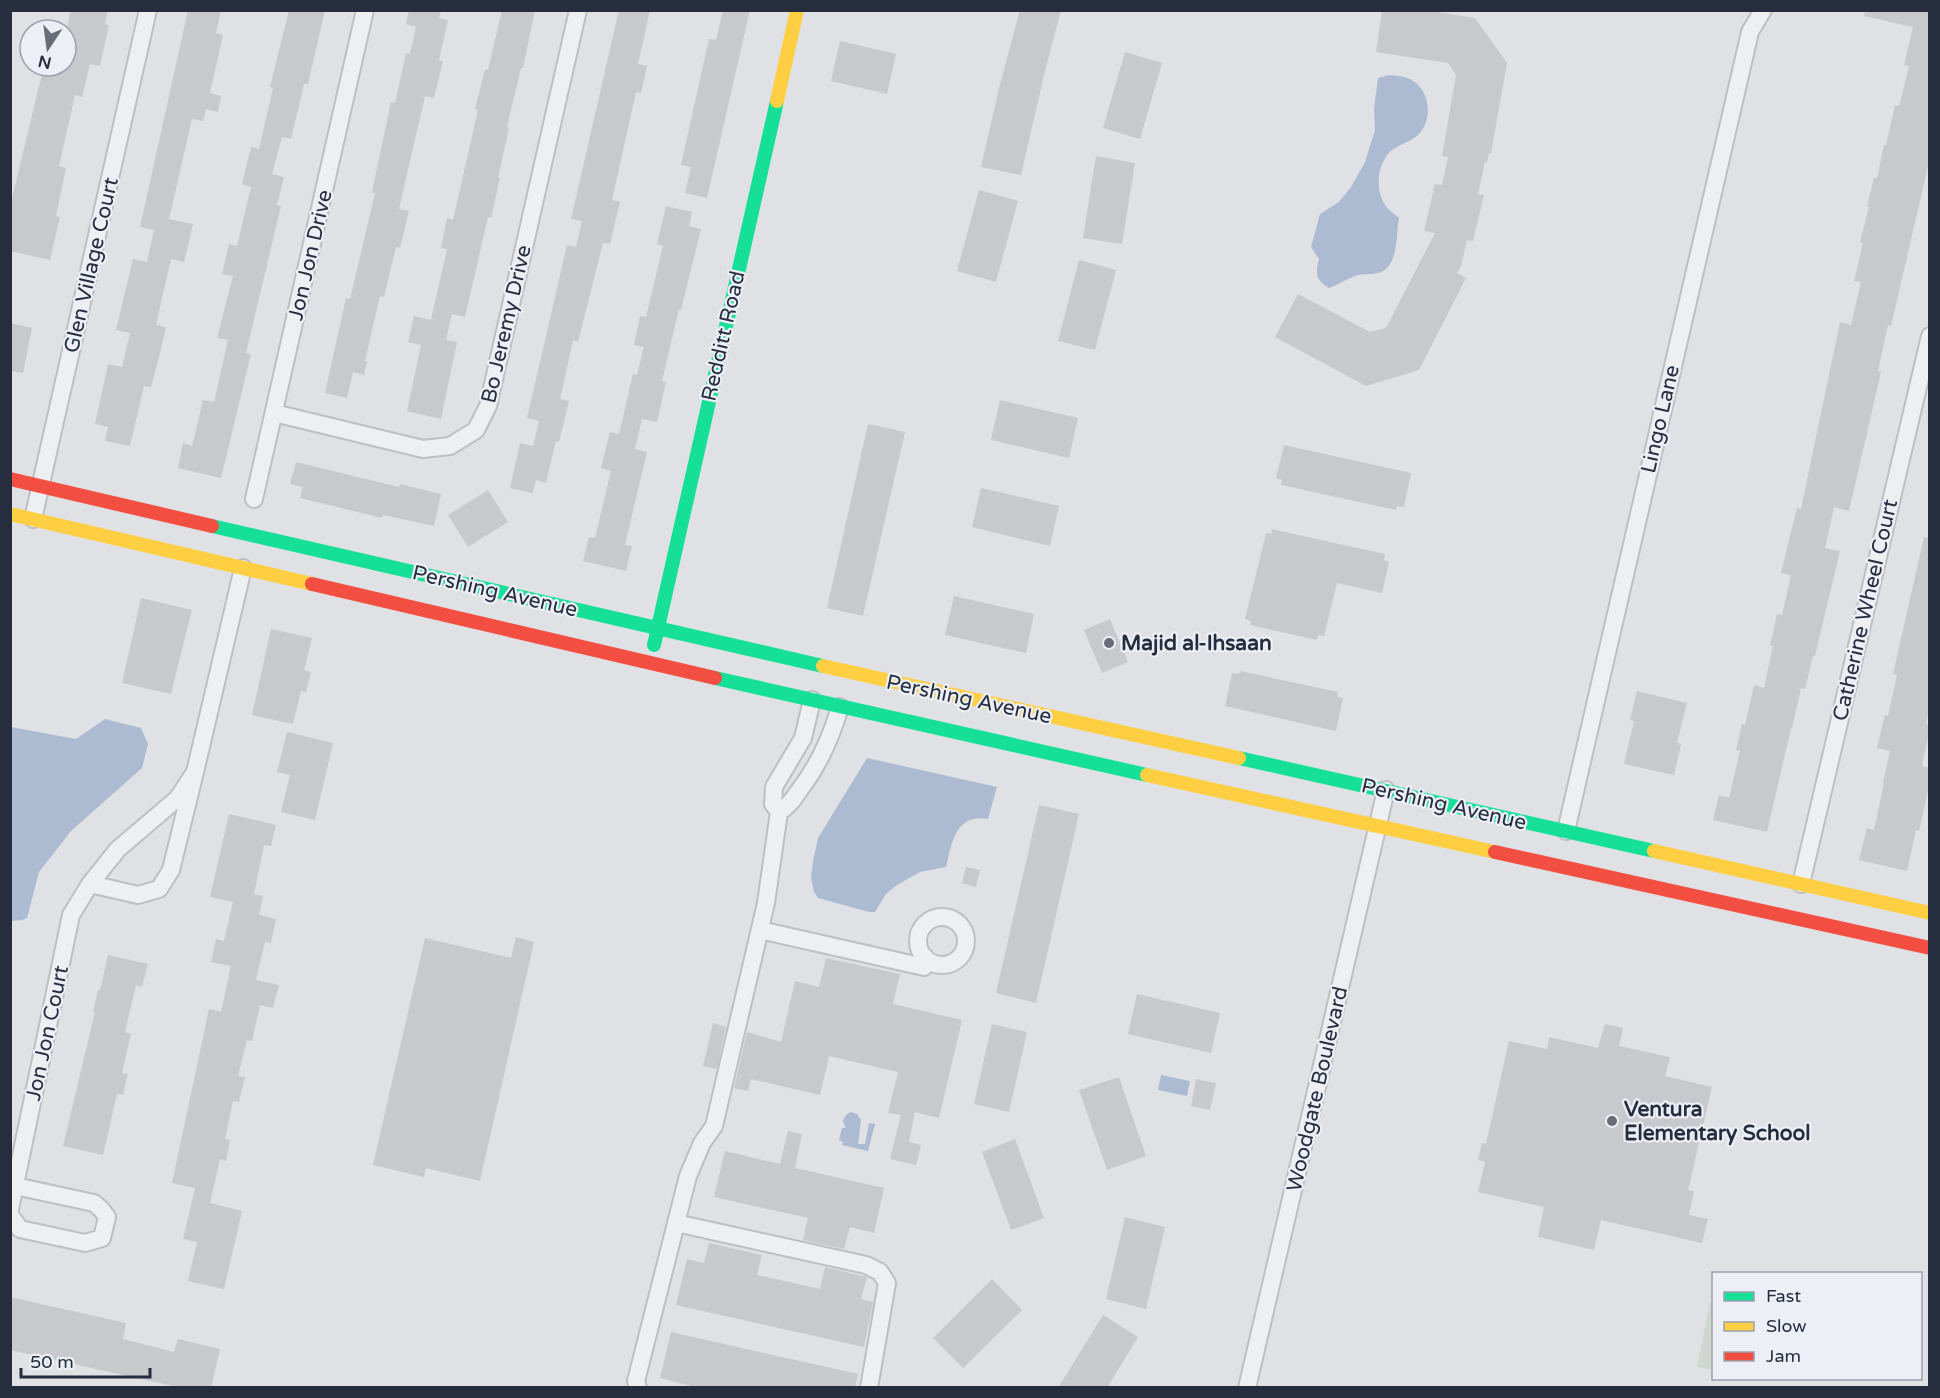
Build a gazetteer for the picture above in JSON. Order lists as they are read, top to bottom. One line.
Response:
{"streets":{"street":["Jon Jon Drive","Glen Village Court","Bo Jeremy Drive","Redditt Road","Lingo Lane","Pershing Avenue","Catherine Wheel Court","Jon Jon Court","Woodgate Boulevard"]},"crossings":[["Jon Jon Drive","Bo Jeremy Drive"],["Glen Village Court","Pershing Avenue"],["Redditt Road","Pershing Avenue"],["Lingo Lane","Pershing Avenue"],["Pershing Avenue","Catherine Wheel Court"],["Pershing Avenue","Jon Jon Court"],["Pershing Avenue","Woodgate Boulevard"]],"places":["Majid al-Ihsaan","Ventura Elementary School"],"legend":["Fast","Slow","Jam"],"scale_bar":"50 m","north":"bottom"}
